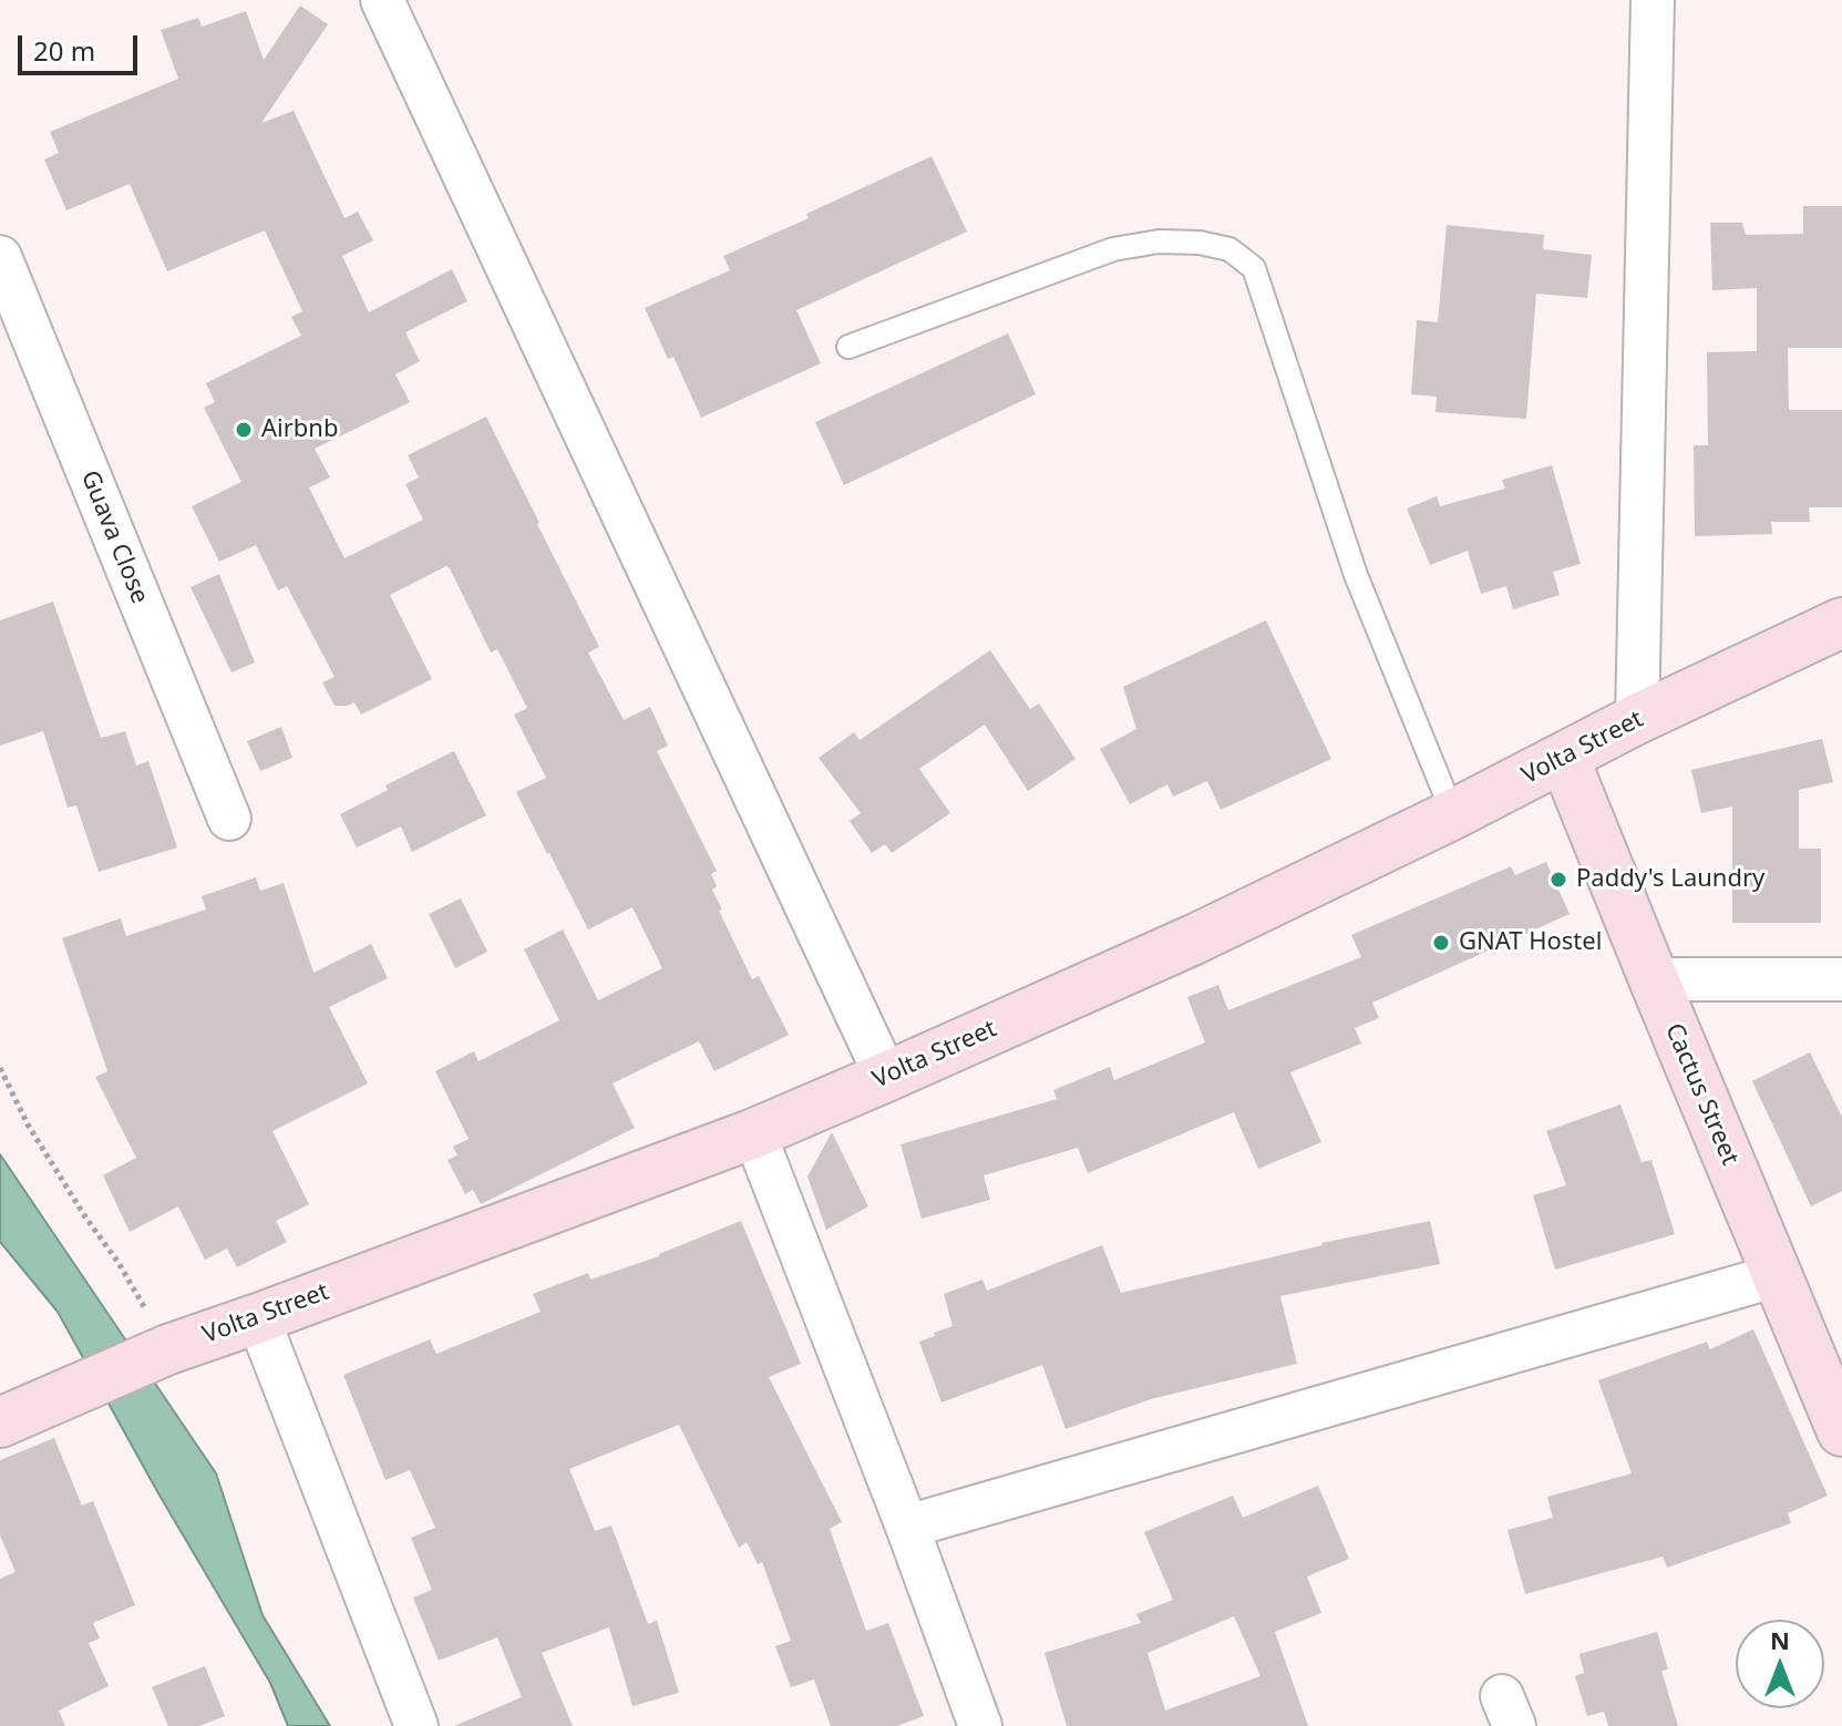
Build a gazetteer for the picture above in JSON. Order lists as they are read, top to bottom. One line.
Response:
{"streets":{"street":["Guava Close","Volta Street","Cactus Street"]},"crossings":[["Volta Street","Cactus Street"]],"places":["Airbnb","Paddy's Laundry","GNAT Hostel"],"scale_bar":"20 m","north":"top"}
